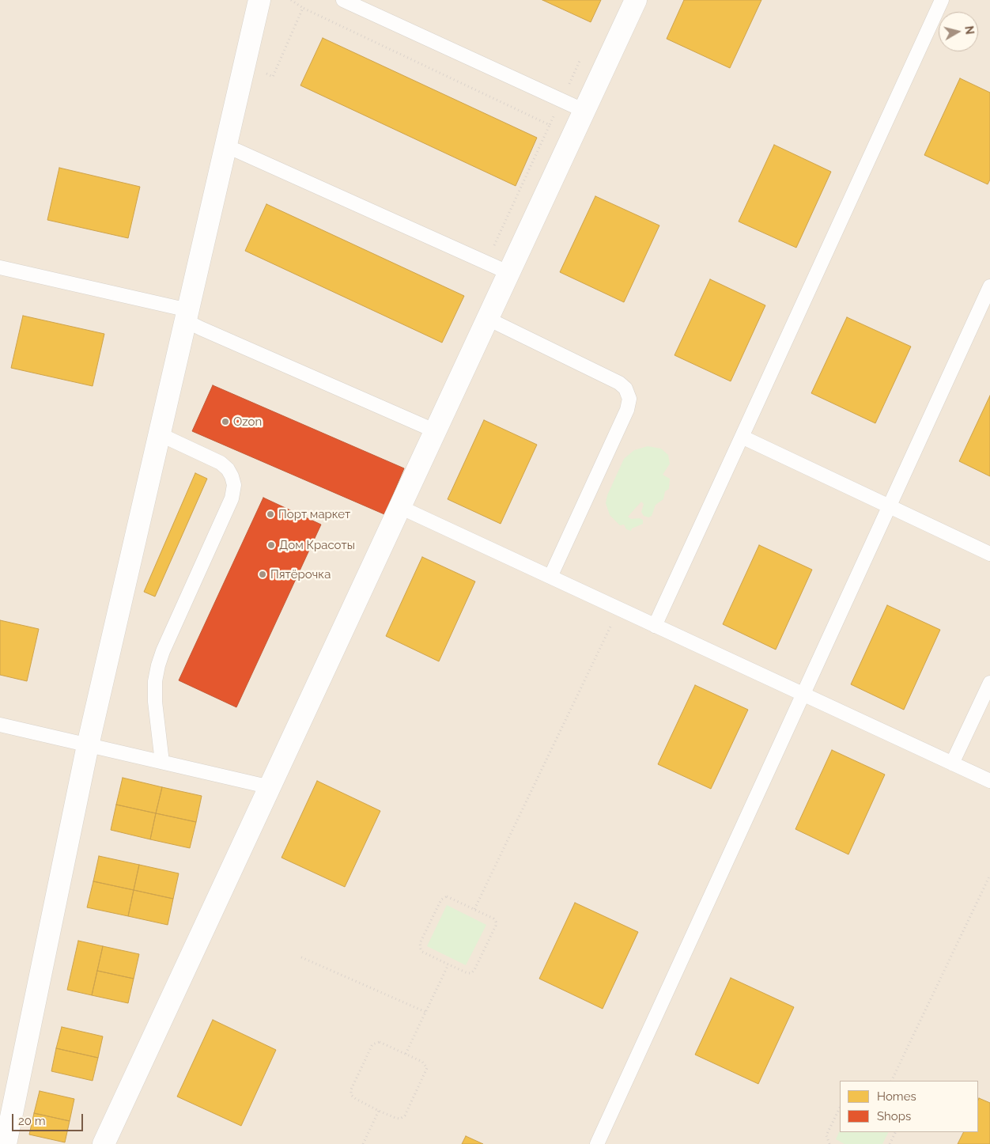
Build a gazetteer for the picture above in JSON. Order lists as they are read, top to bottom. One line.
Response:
{"places":["Ozon","Порт маркет","Дом Красоты","Пятёрочка"],"legend":["Homes","Shops"],"scale_bar":"20 m","north":"right"}
